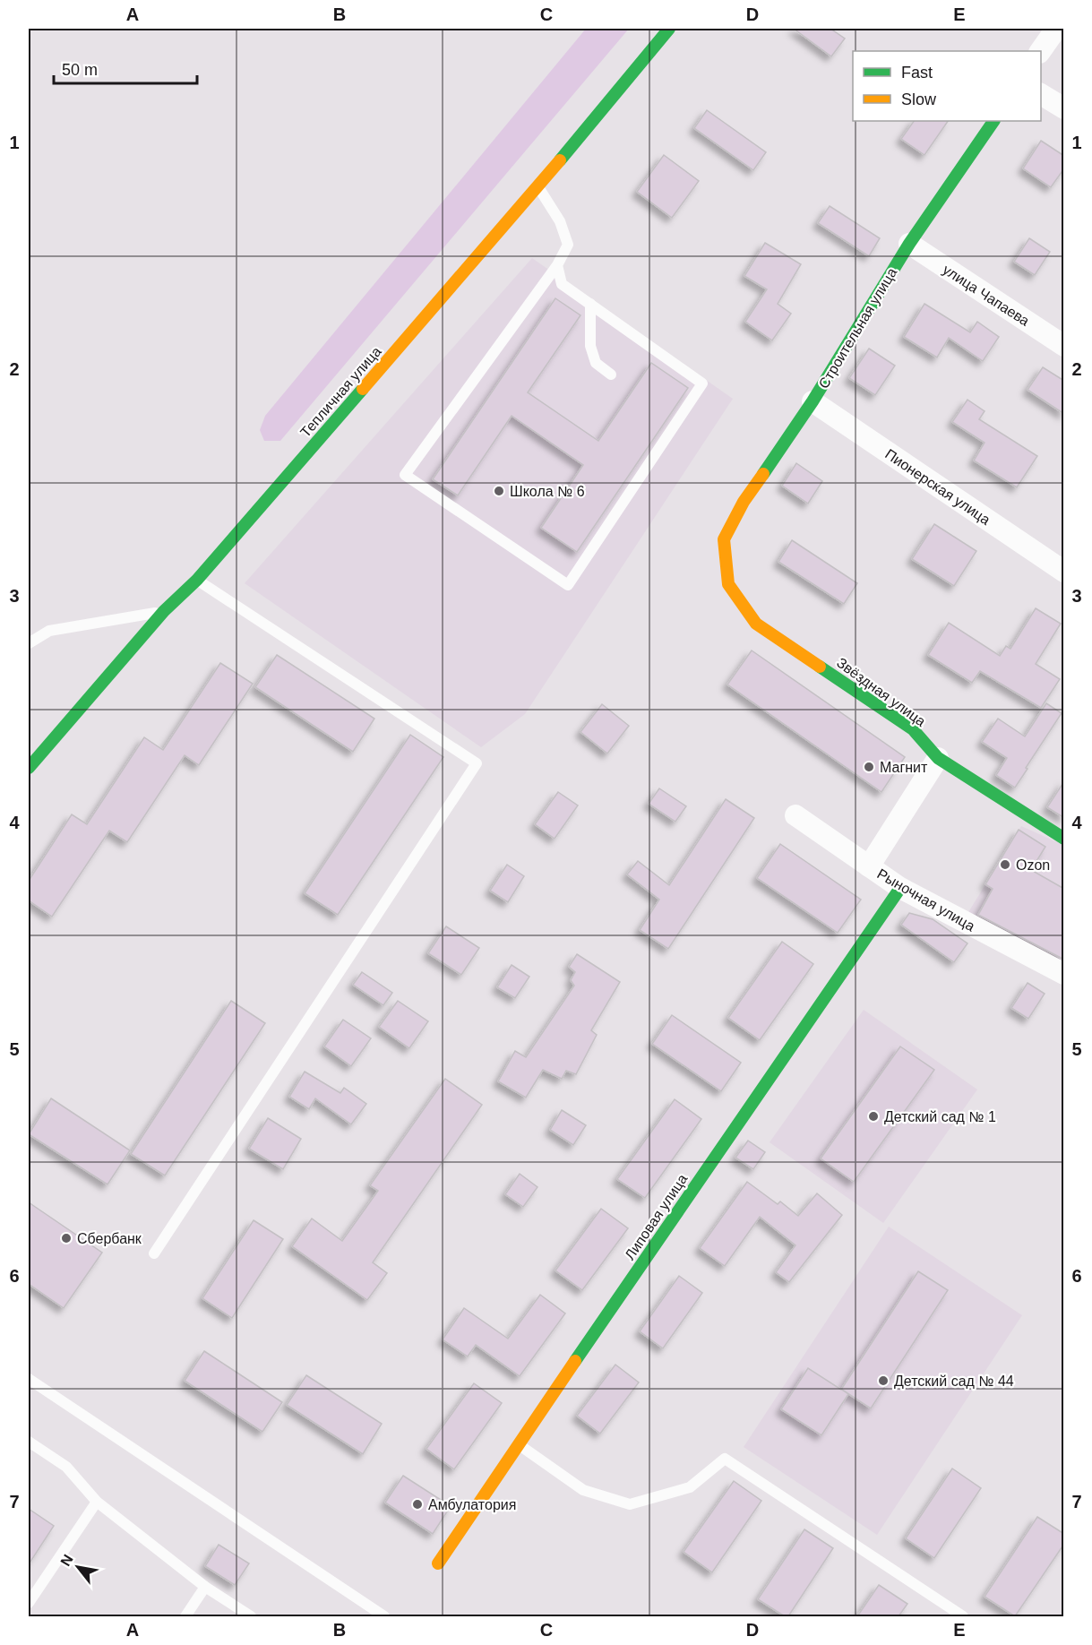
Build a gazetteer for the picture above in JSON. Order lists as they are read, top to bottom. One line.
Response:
{"streets":{"street":["улица Чапаева","Строительная улица","Тепличная улица","Пионерская улица","Звёздная улица","Рыночная улица","Липовая улица"]},"crossings":[["улица Чапаева","Строительная улица"],["Строительная улица","Пионерская улица"],["Строительная улица","Звёздная улица"],["Рыночная улица","Липовая улица"]],"places":["Школа № 6","Магнит","Ozon","Детский сад № 1","Сбербанк","Детский сад № 44","Амбулатория"],"legend":["Fast","Slow"],"scale_bar":"50 m","north":"top left","grid":{"columns":["A","B","C","D","E"],"rows":["1","2","3","4","5","6","7"]}}
